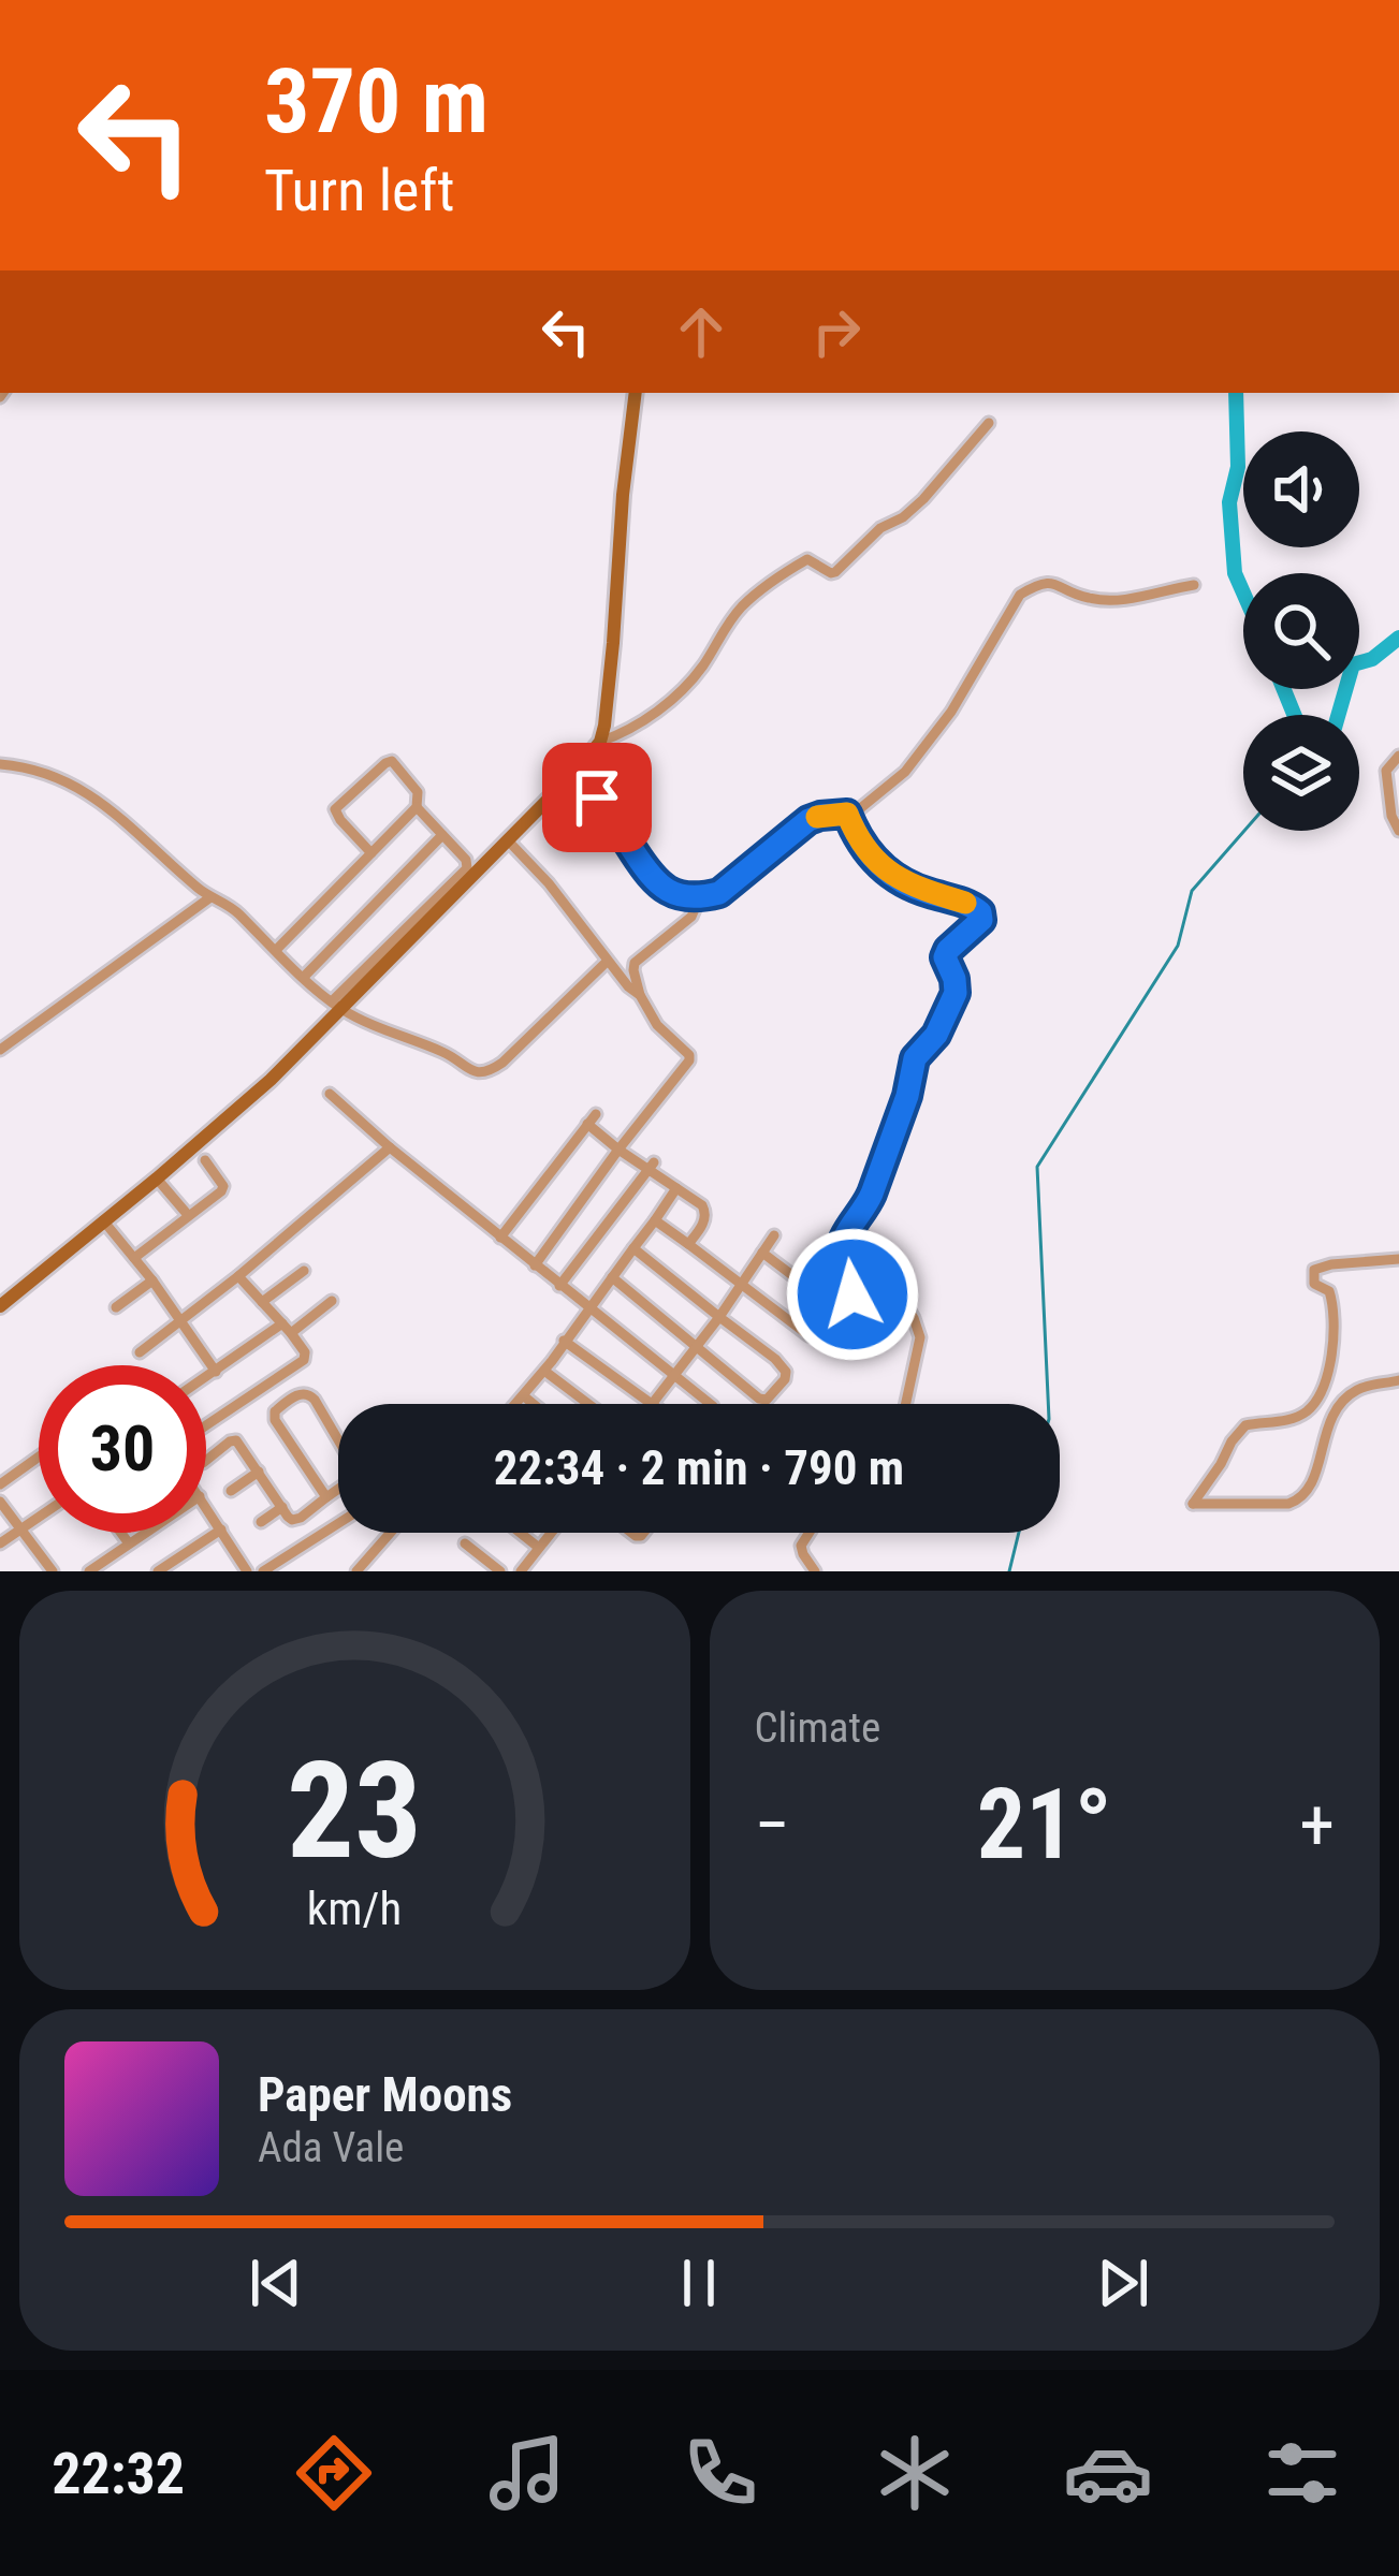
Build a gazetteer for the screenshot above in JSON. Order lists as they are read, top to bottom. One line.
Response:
{"page":{"turn":["370 m","Turn left"],"limit":"30","trip":"22:34 · 2 min · 790 m","tile":"Climate","heat":["−","21°","+"],"song":["Paper Moons","Ada Vale"],"tabs":"22:32","gauge":["23","km/h"]}}
